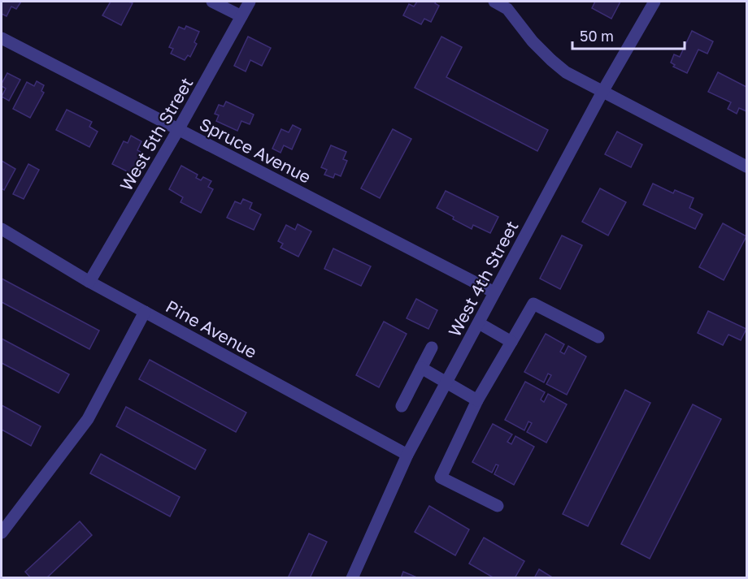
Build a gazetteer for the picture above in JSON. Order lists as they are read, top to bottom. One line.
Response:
{"streets":{"street":["West 5th Street","Spruce Avenue","West 4th Street","Pine Avenue"]},"crossings":[["West 5th Street","Spruce Avenue"],["West 5th Street","Pine Avenue"],["Spruce Avenue","West 4th Street"],["West 4th Street","Pine Avenue"]],"scale_bar":"50 m"}
